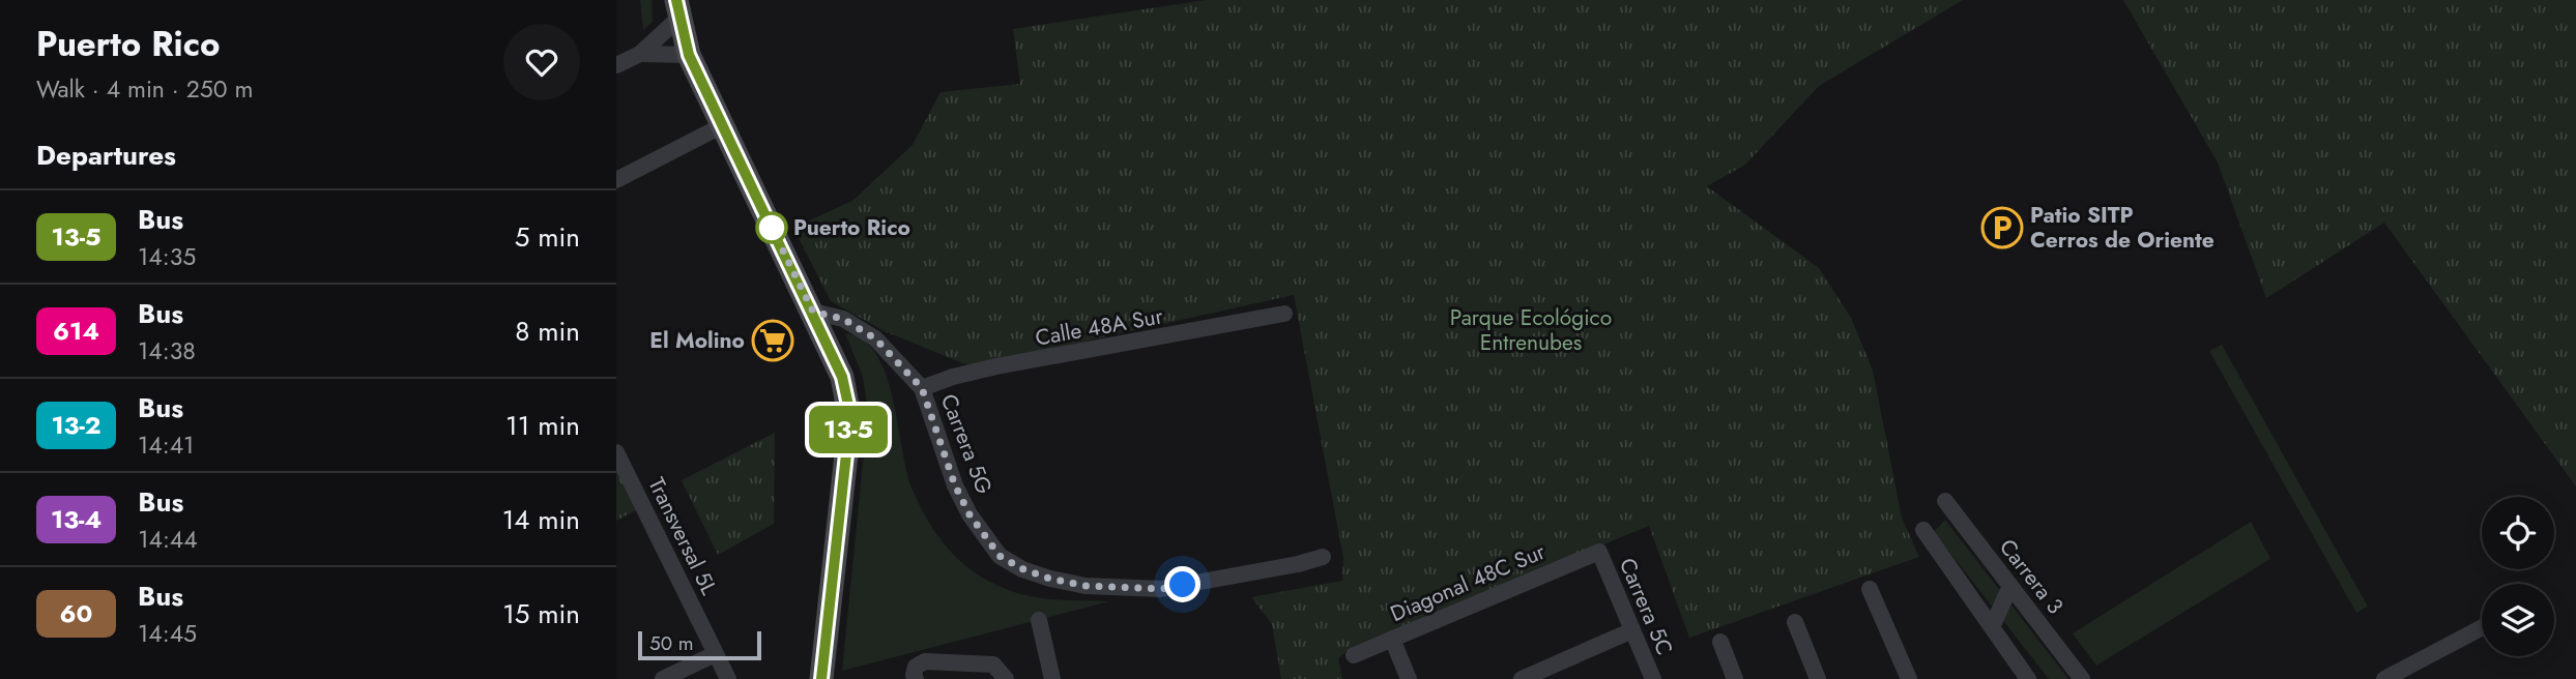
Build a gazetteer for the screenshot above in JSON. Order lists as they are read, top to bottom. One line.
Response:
{"streets":{"street":["Calle 48A Sur","Carrera 5G","Transversal 5L","Carrera 3","Diagonal 48C Sur","Carrera 5C"]},"crossings":[["Calle 48A Sur","Carrera 5G"],["Diagonal 48C Sur","Carrera 5C"]],"parks":["Parque Ecológico Entrenubes"],"places":{"other":["Puerto Rico"],"parking":["Patio SITP Cerros de Oriente"],"supermarket":["El Molino"]},"lines":["bus line 13-5"],"scale_bar":"50 m","page":{"heading":[["Puerto Rico","Walk · 4 min · 250 m"],"Departures"],"on_map":"13-5","list":[{"mark":"13-5","name":"Bus","note":"14:35","value":"5 min"},{"mark":"614","name":"Bus","note":"14:38","value":"8 min"},{"mark":"13-2","name":"Bus","note":"14:41","value":"11 min"},{"mark":"13-4","name":"Bus","note":"14:44","value":"14 min"},{"mark":"60","name":"Bus","note":"14:45","value":"15 min"}],"scale":"50 m"}}
